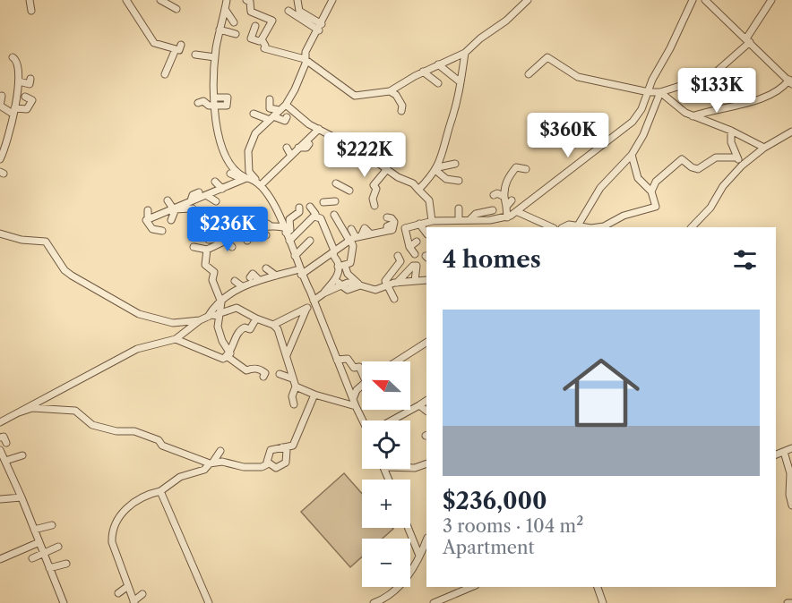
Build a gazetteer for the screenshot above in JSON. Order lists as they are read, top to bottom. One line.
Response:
{"north":"left","page":{"price":["$133K","$360K","$222K","$236K"],"heading":"4 homes","list":[{"name":"$236,000","note":"3 rooms · 104 m² · Apartment"}],"map_buttons":["+","−"]}}
